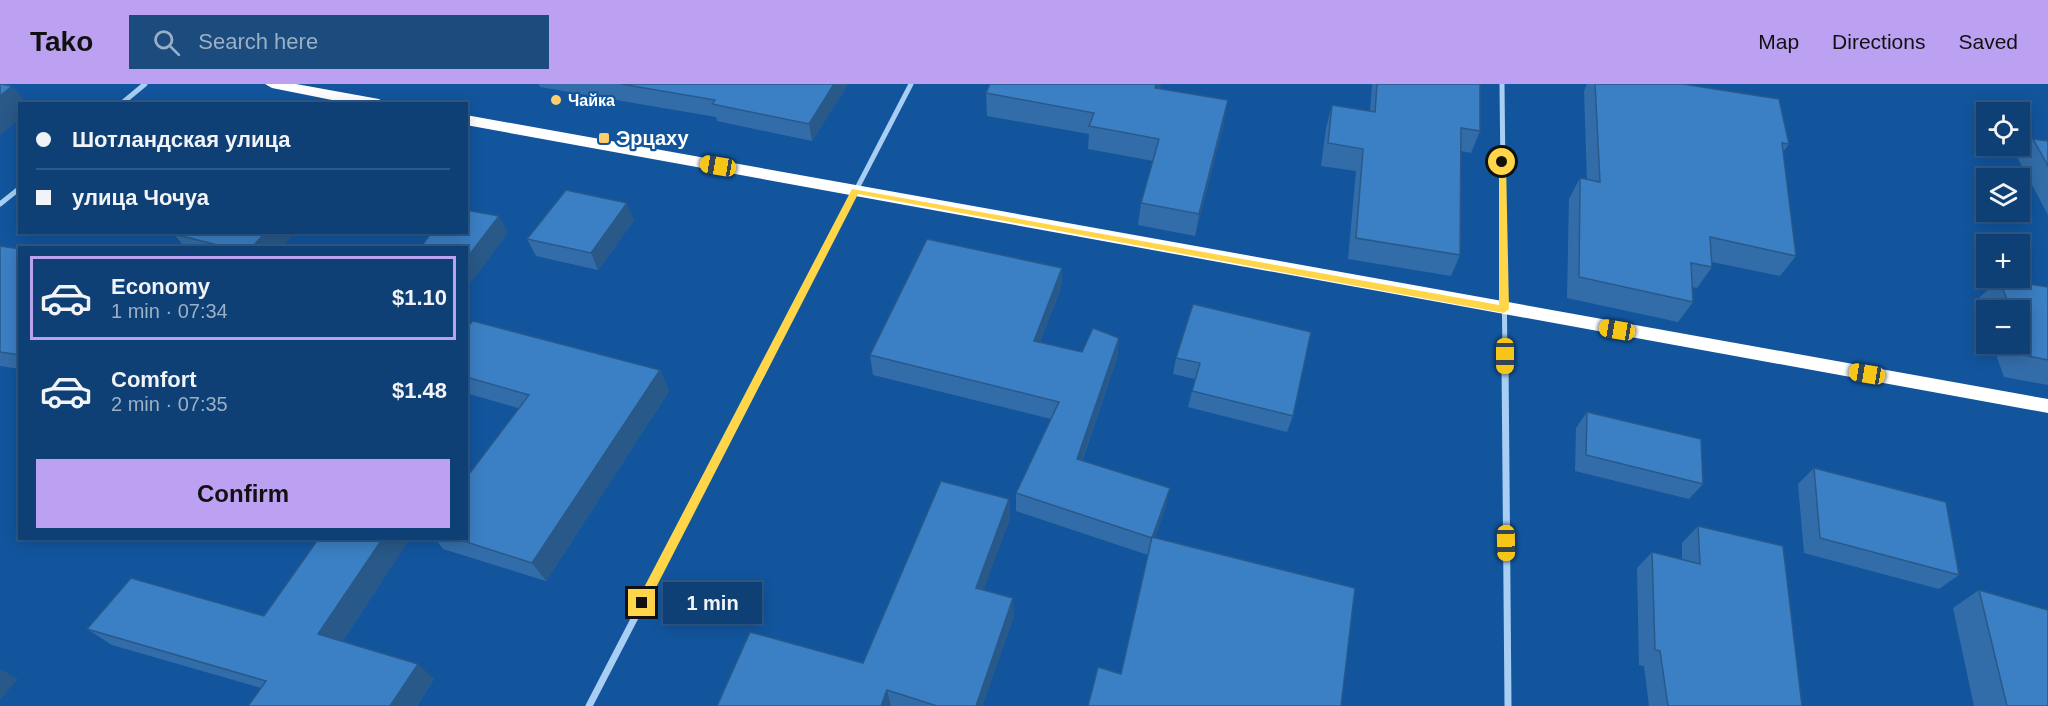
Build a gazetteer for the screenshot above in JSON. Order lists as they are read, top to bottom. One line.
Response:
{"places":{"other":["Чайка"],"transit":["Эрцаху"]},"page":{"header":"Tako","search":"Search here","nav":["Map","Directions","Saved"],"map_buttons":["+","−"],"banner":["Шотландская улица","улица Чочуа"],"list":[{"name":"Economy","note":"1 min · 07:34","value":"$1.10"},{"name":"Comfort","note":"2 min · 07:35","value":"$1.48"}],"buttons":"Confirm","bubble":"1 min"}}
